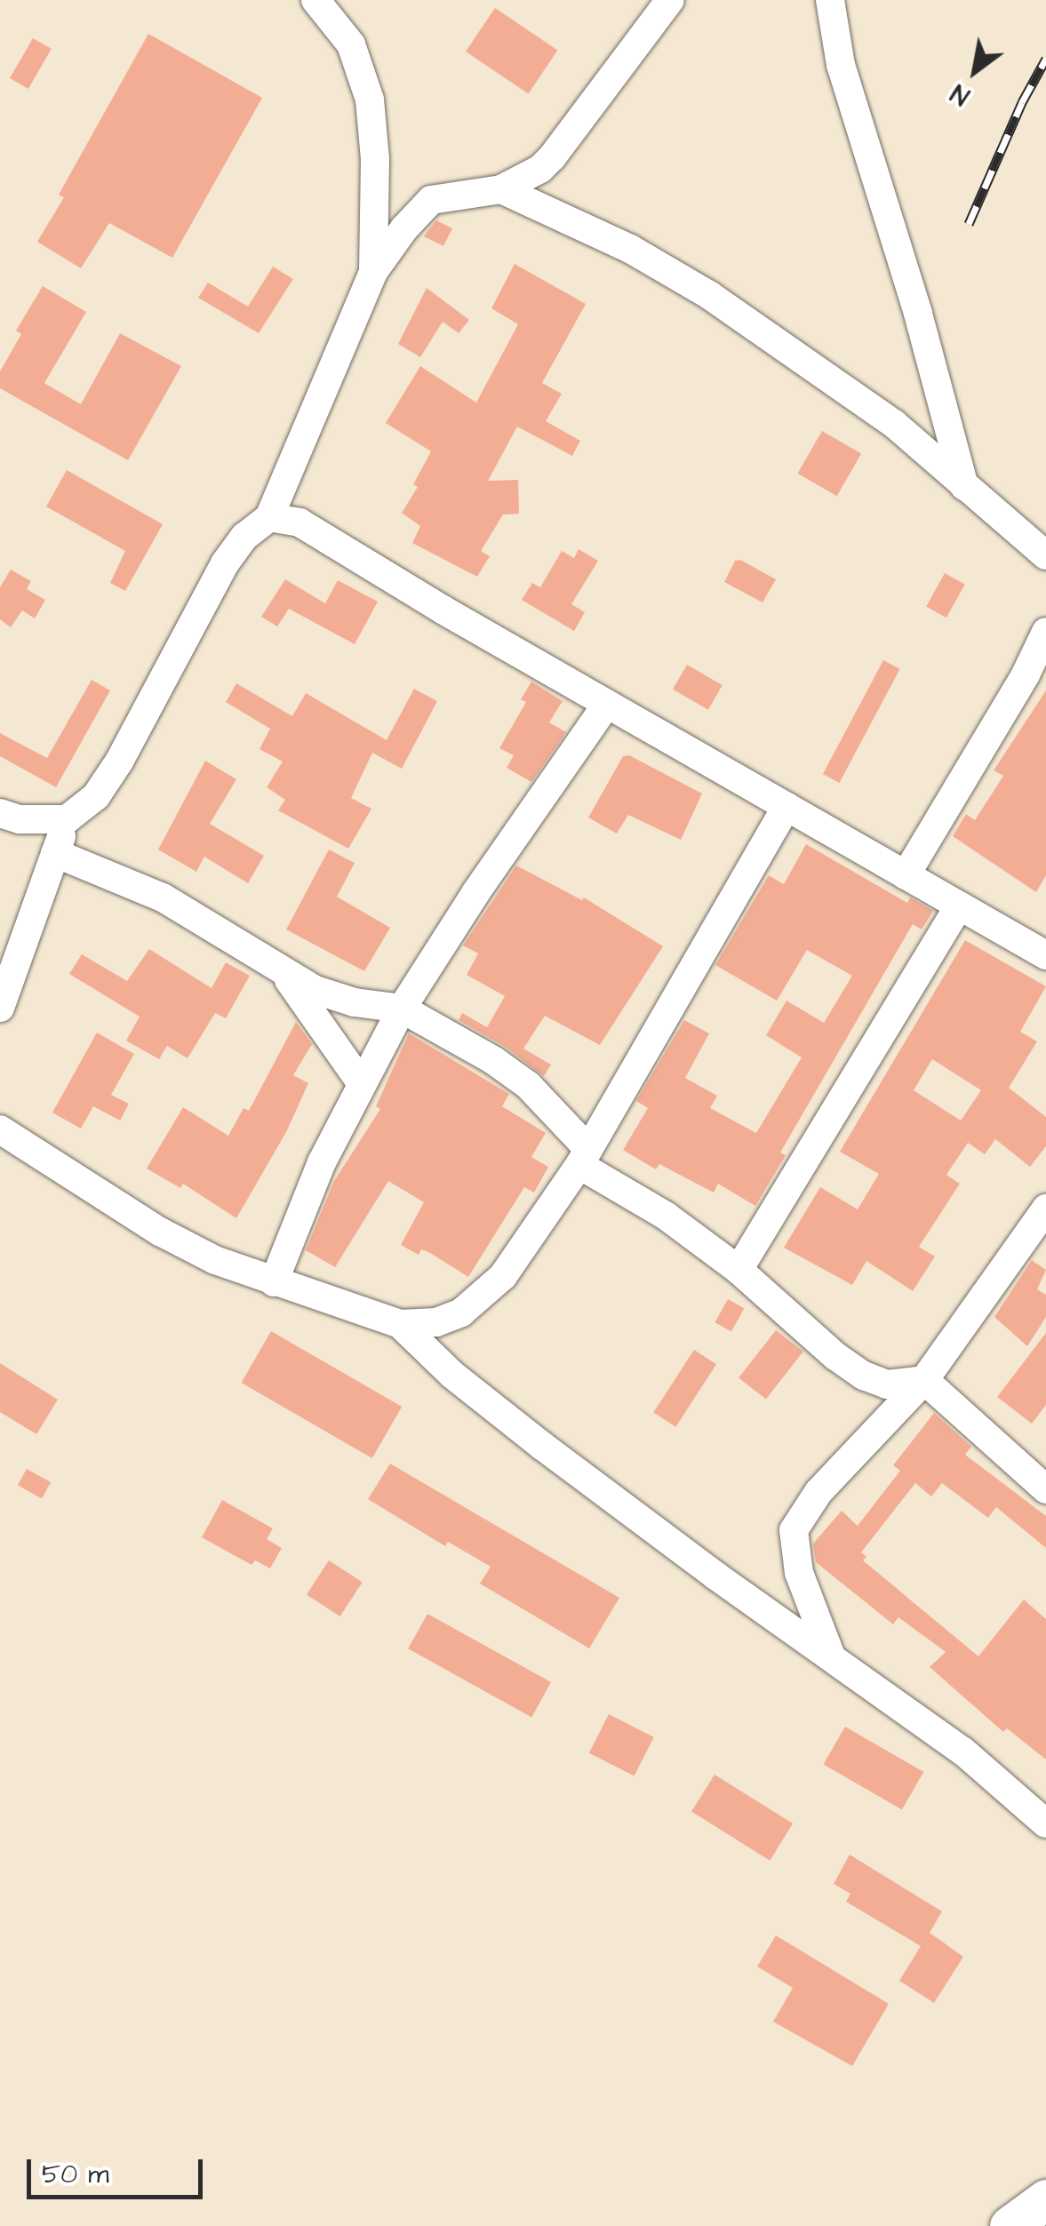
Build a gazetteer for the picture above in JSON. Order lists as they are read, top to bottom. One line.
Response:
{"scale_bar":"50 m","north":"bottom left"}
